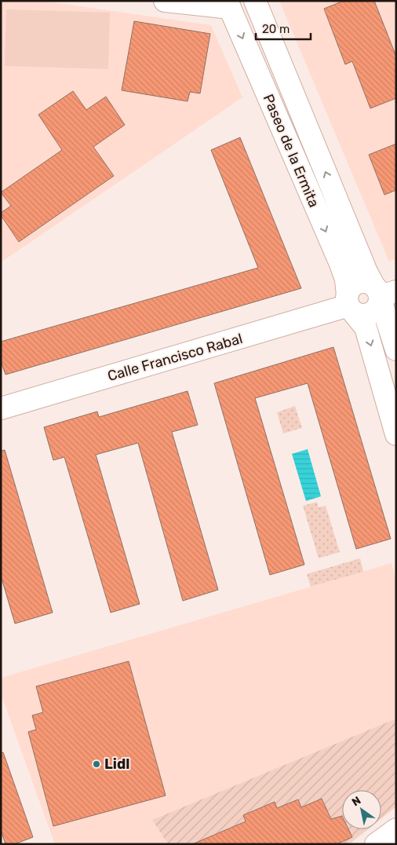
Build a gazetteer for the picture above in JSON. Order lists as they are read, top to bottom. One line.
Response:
{"streets":{"main road":["Paseo de la Ermita","Calle Francisco Rabal"]},"crossings":[["Paseo de la Ermita","Calle Francisco Rabal"]],"places":["Lidl"],"scale_bar":"20 m","north":"top left"}
